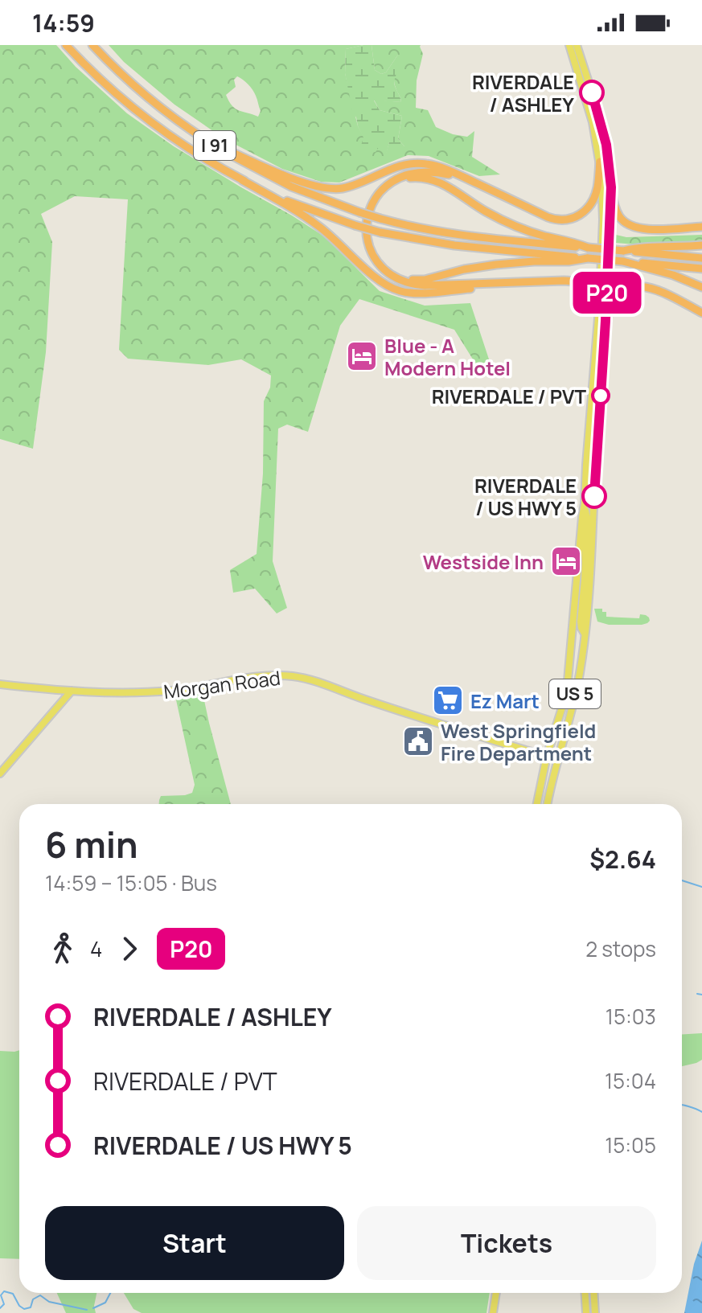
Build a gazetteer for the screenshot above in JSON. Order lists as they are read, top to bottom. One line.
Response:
{"streets":{"highway":["I 91"],"main road":["Morgan Road","US 5"]},"crossings":[["Morgan Road","US 5"]],"places":{"other":["RIVERDALE / ASHLEY","RIVERDALE / PVT","RIVERDALE / US HWY 5"],"hotel":["Blue - A Modern Hotel","Westside Inn"],"supermarket":["Ez Mart"],"public building":["West Springfield Fire Department"]},"lines":["bus line P20"],"page":{"status":"14:59","on_map":"P20","heading":["6 min","14:59 – 15:05 · Bus","$2.64"],"legs":["4","P20","2 stops"],"list":[{"name":"RIVERDALE / ASHLEY","value":"15:03"},{"name":"RIVERDALE / PVT","value":"15:04"},{"name":"RIVERDALE / US HWY 5","value":"15:05"}],"buttons":["Start","Tickets"]}}
